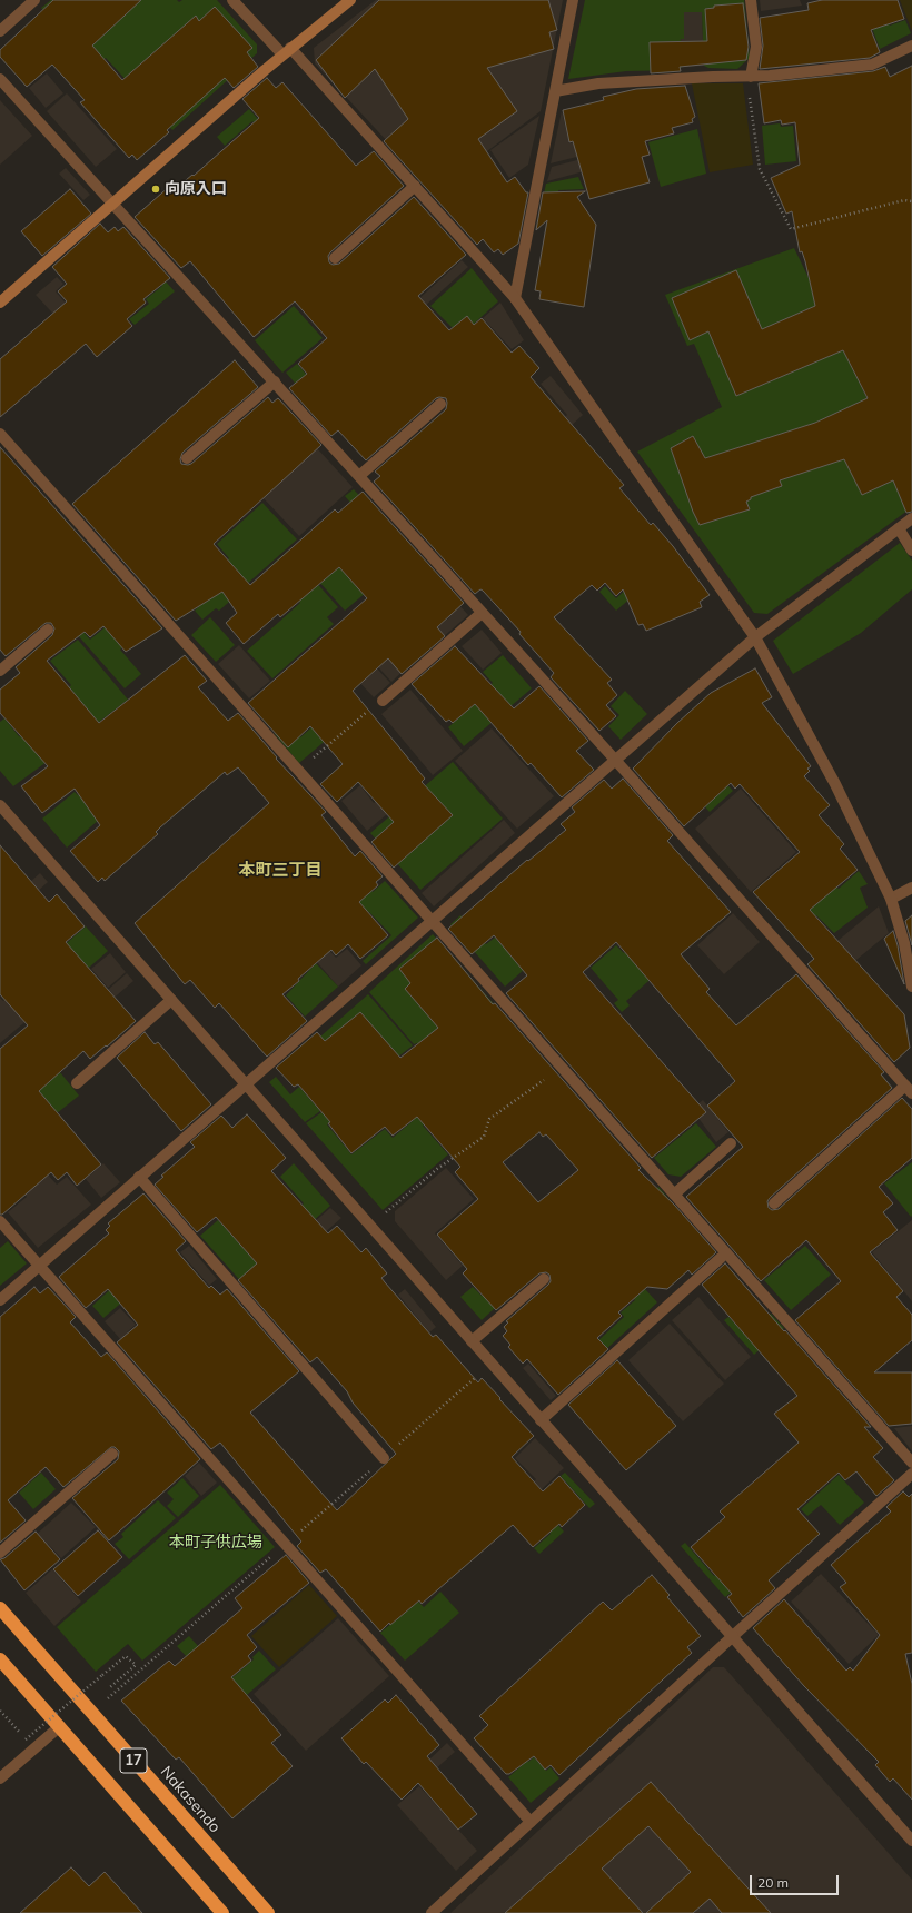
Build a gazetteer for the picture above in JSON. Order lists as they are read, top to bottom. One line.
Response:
{"streets":{"highway":["17","Nakasendo"]},"districts":["本町三丁目"],"parks":["本町子供広場"],"places":["向原入口"],"scale_bar":"20 m"}
